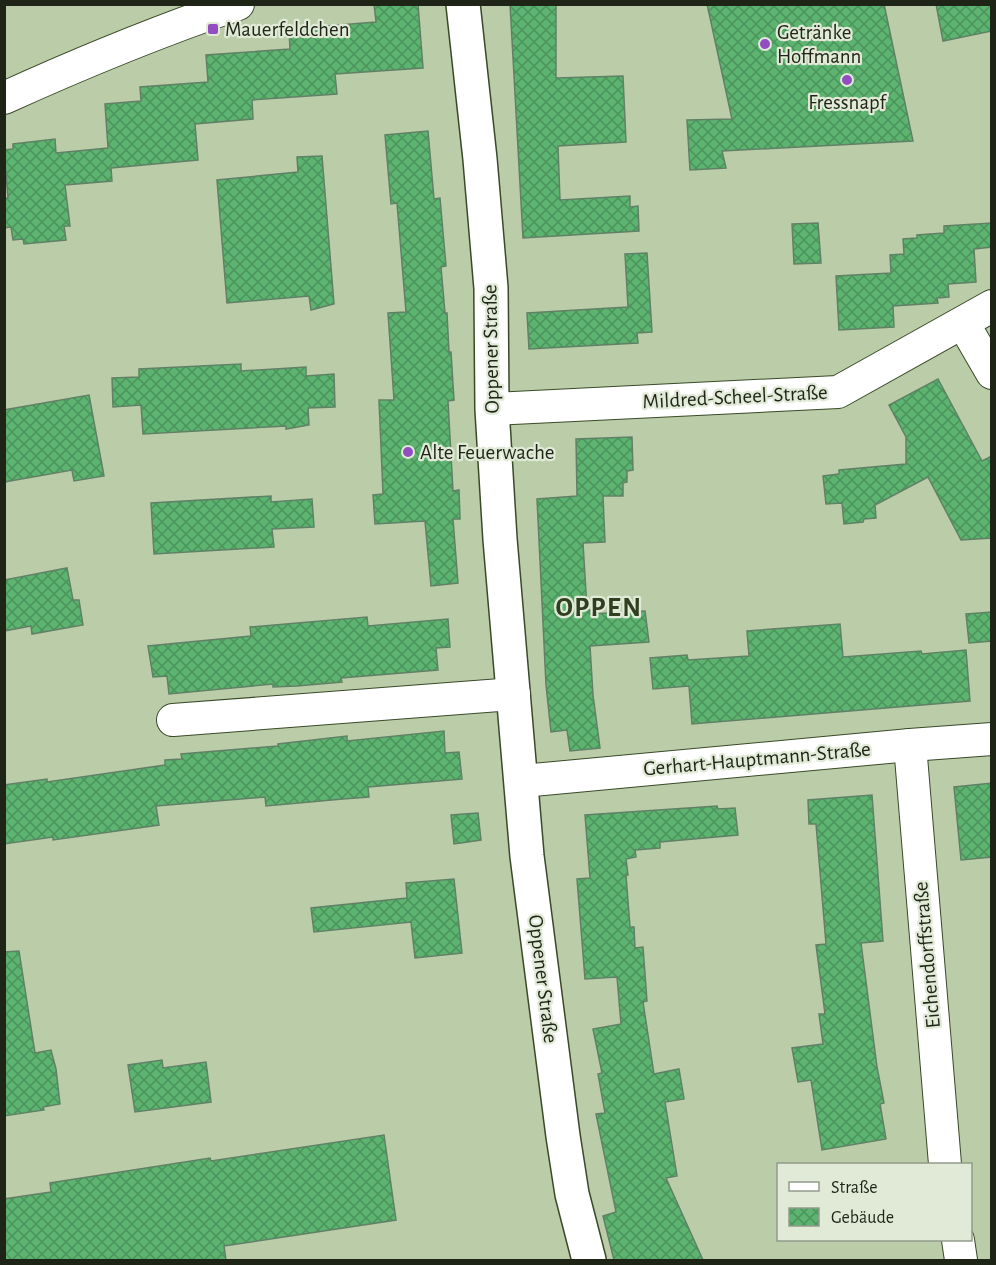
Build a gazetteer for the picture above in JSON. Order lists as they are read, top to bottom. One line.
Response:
{"streets":{"street":["Oppener Straße","Mildred-Scheel-Straße","Gerhart-Hauptmann-Straße","Eichendorffstraße"]},"crossings":[["Oppener Straße","Mildred-Scheel-Straße"],["Oppener Straße","Gerhart-Hauptmann-Straße"],["Gerhart-Hauptmann-Straße","Eichendorffstraße"]],"districts":["OPPEN"],"places":{"transit":["Mauerfeldchen"],"other":["Getränke Hoffmann","Fressnapf","Alte Feuerwache"]},"legend":["Straße","Gebäude"]}
